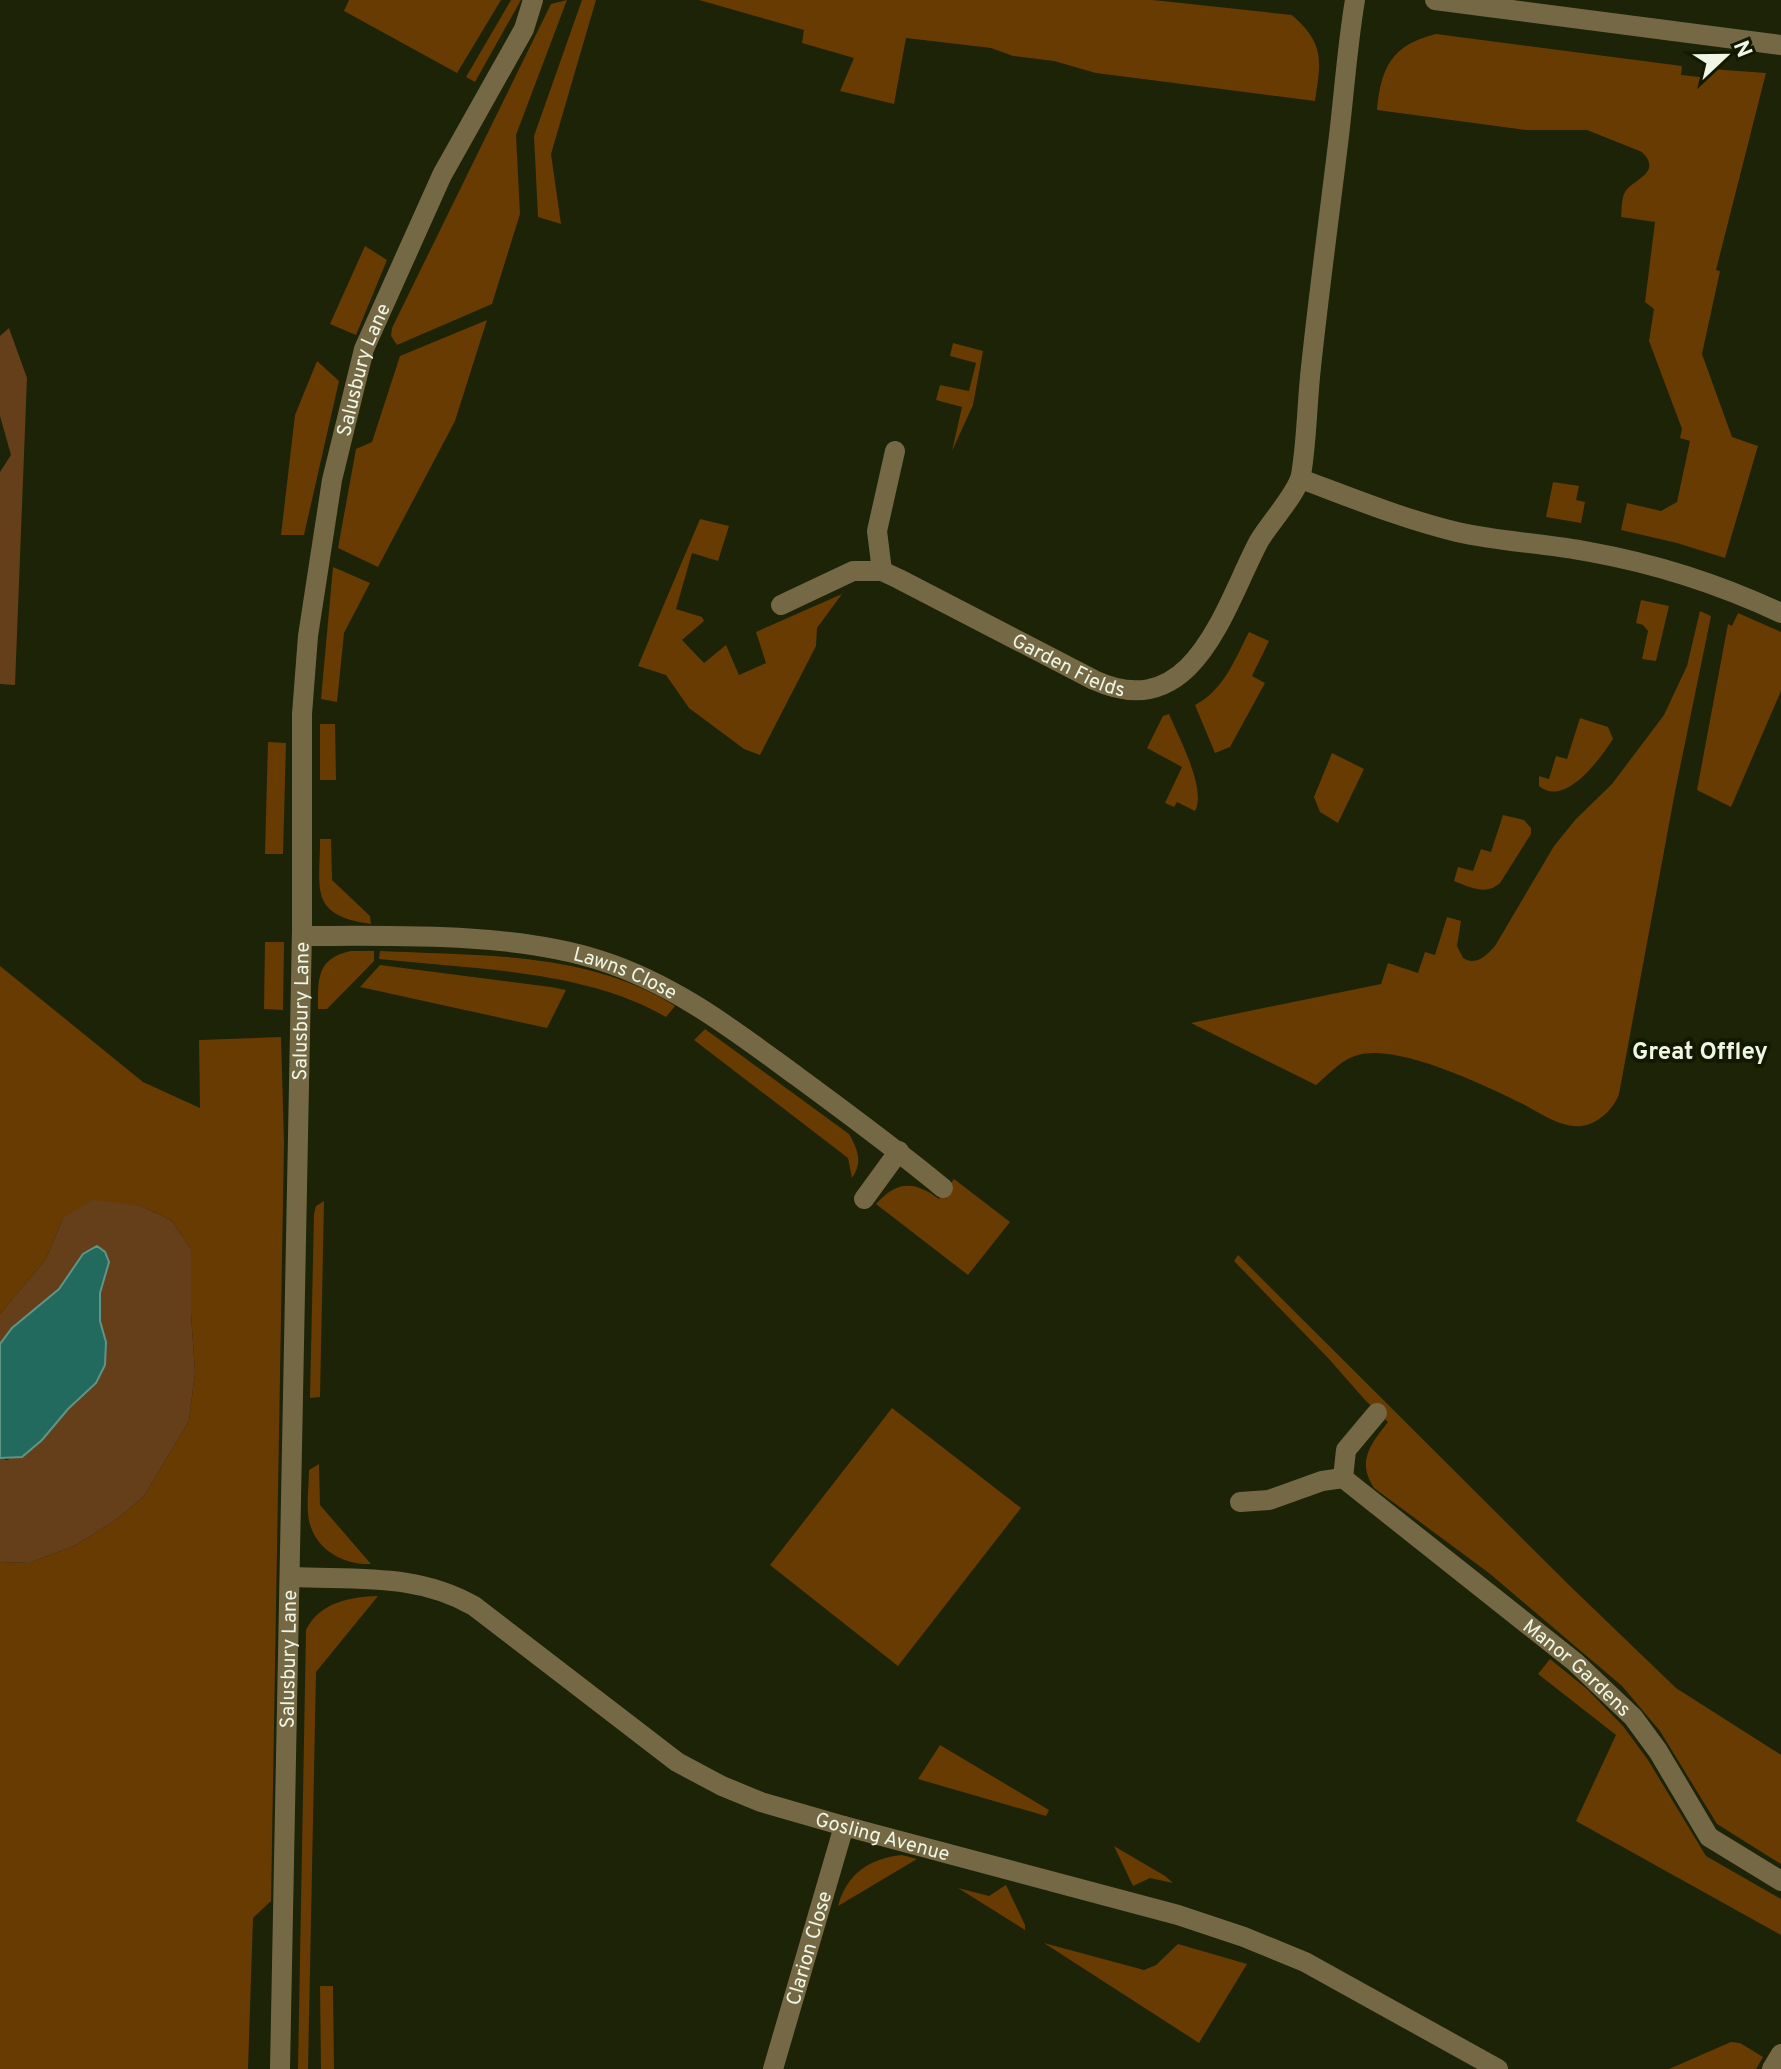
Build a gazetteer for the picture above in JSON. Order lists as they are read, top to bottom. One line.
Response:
{"streets":{"street":["Salusbury Lane","Garden Fields","Lawns Close","Manor Gardens","Gosling Avenue","Clarion Close"]},"crossings":[["Salusbury Lane","Lawns Close"],["Salusbury Lane","Gosling Avenue"],["Gosling Avenue","Clarion Close"]],"districts":["Great Offley"],"north":"right"}
